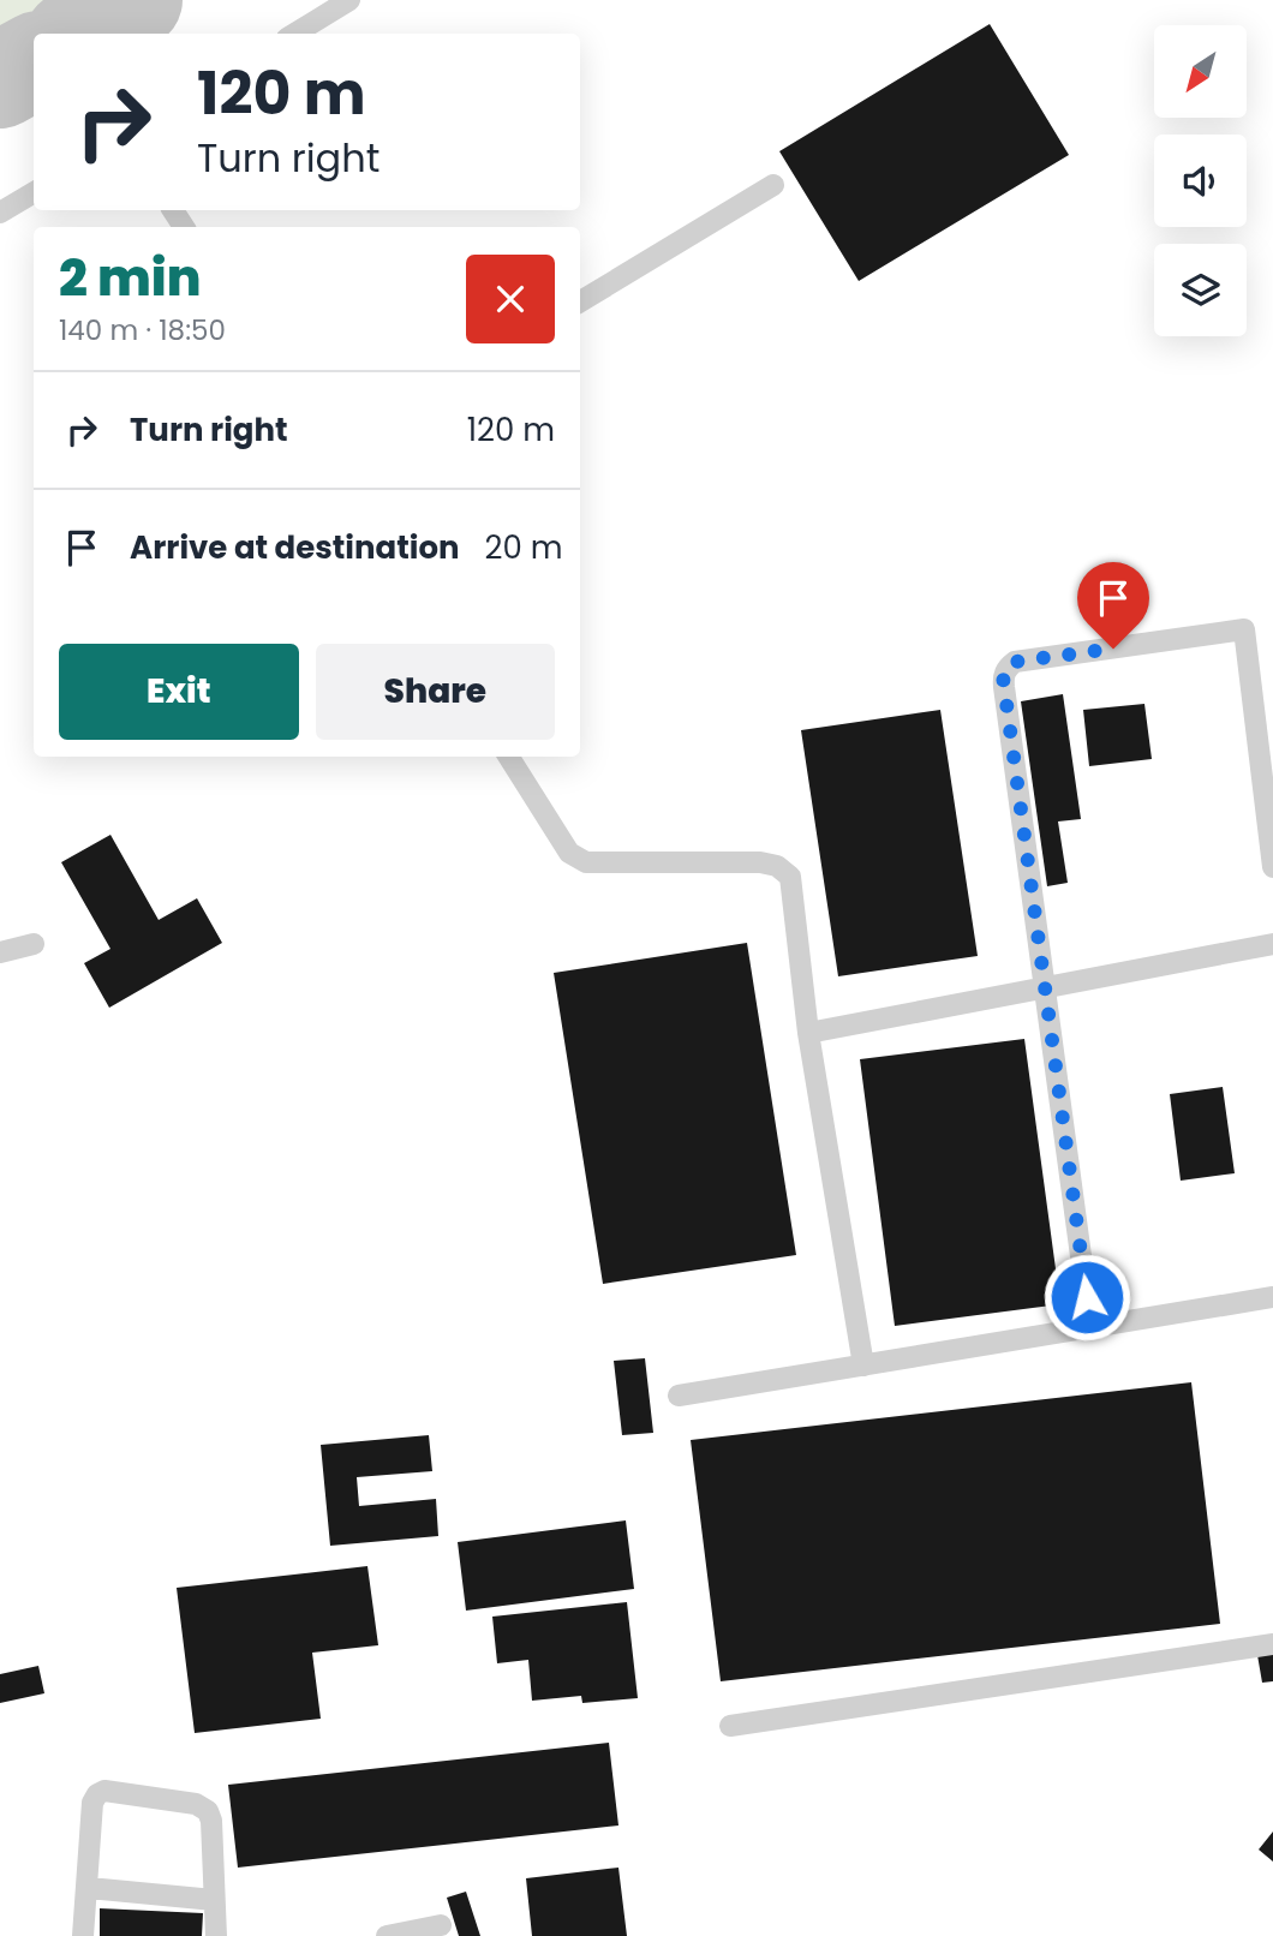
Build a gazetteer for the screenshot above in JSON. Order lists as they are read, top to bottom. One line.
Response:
{"north":"bottom left","page":{"turn":["120 m","Turn right"],"heading":["2 min","140 m · 18:50"],"list":[{"name":"Turn right","value":"120 m"},{"name":"Arrive at destination","value":"20 m"}],"buttons":["Exit","Share"]}}
